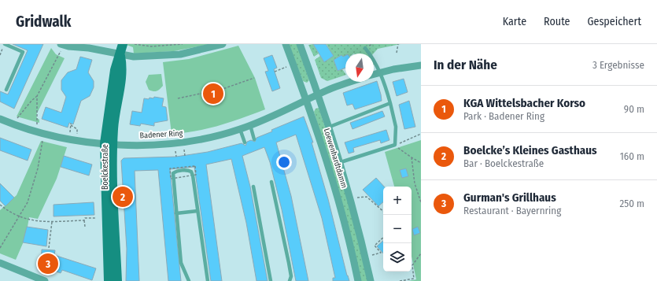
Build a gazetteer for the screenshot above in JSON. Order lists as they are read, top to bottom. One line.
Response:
{"streets":{"main road":["Boelckestraße"],"street":["Badener Ring","Loewenhardtdamm"]},"crossings":[["Badener Ring","Loewenhardtdamm"],["Badener Ring","Boelckestraße"]],"north":"bottom","page":{"header":"Gridwalk","nav":["Karte","Route","Gespeichert"],"heading":["In der Nähe","3 Ergebnisse"],"pins":["1","2","3"],"list":[{"mark":"1","name":"KGA Wittelsbacher Korso","note":"Park · Badener Ring","value":"90 m"},{"mark":"2","name":"Boelcke’s Kleines Gasthaus","note":"Bar · Boelckestraße","value":"160 m"},{"mark":"3","name":"Gurman's Grillhaus","note":"Restaurant · Bayernring","value":"250 m"}],"map_buttons":["+","−"]}}
